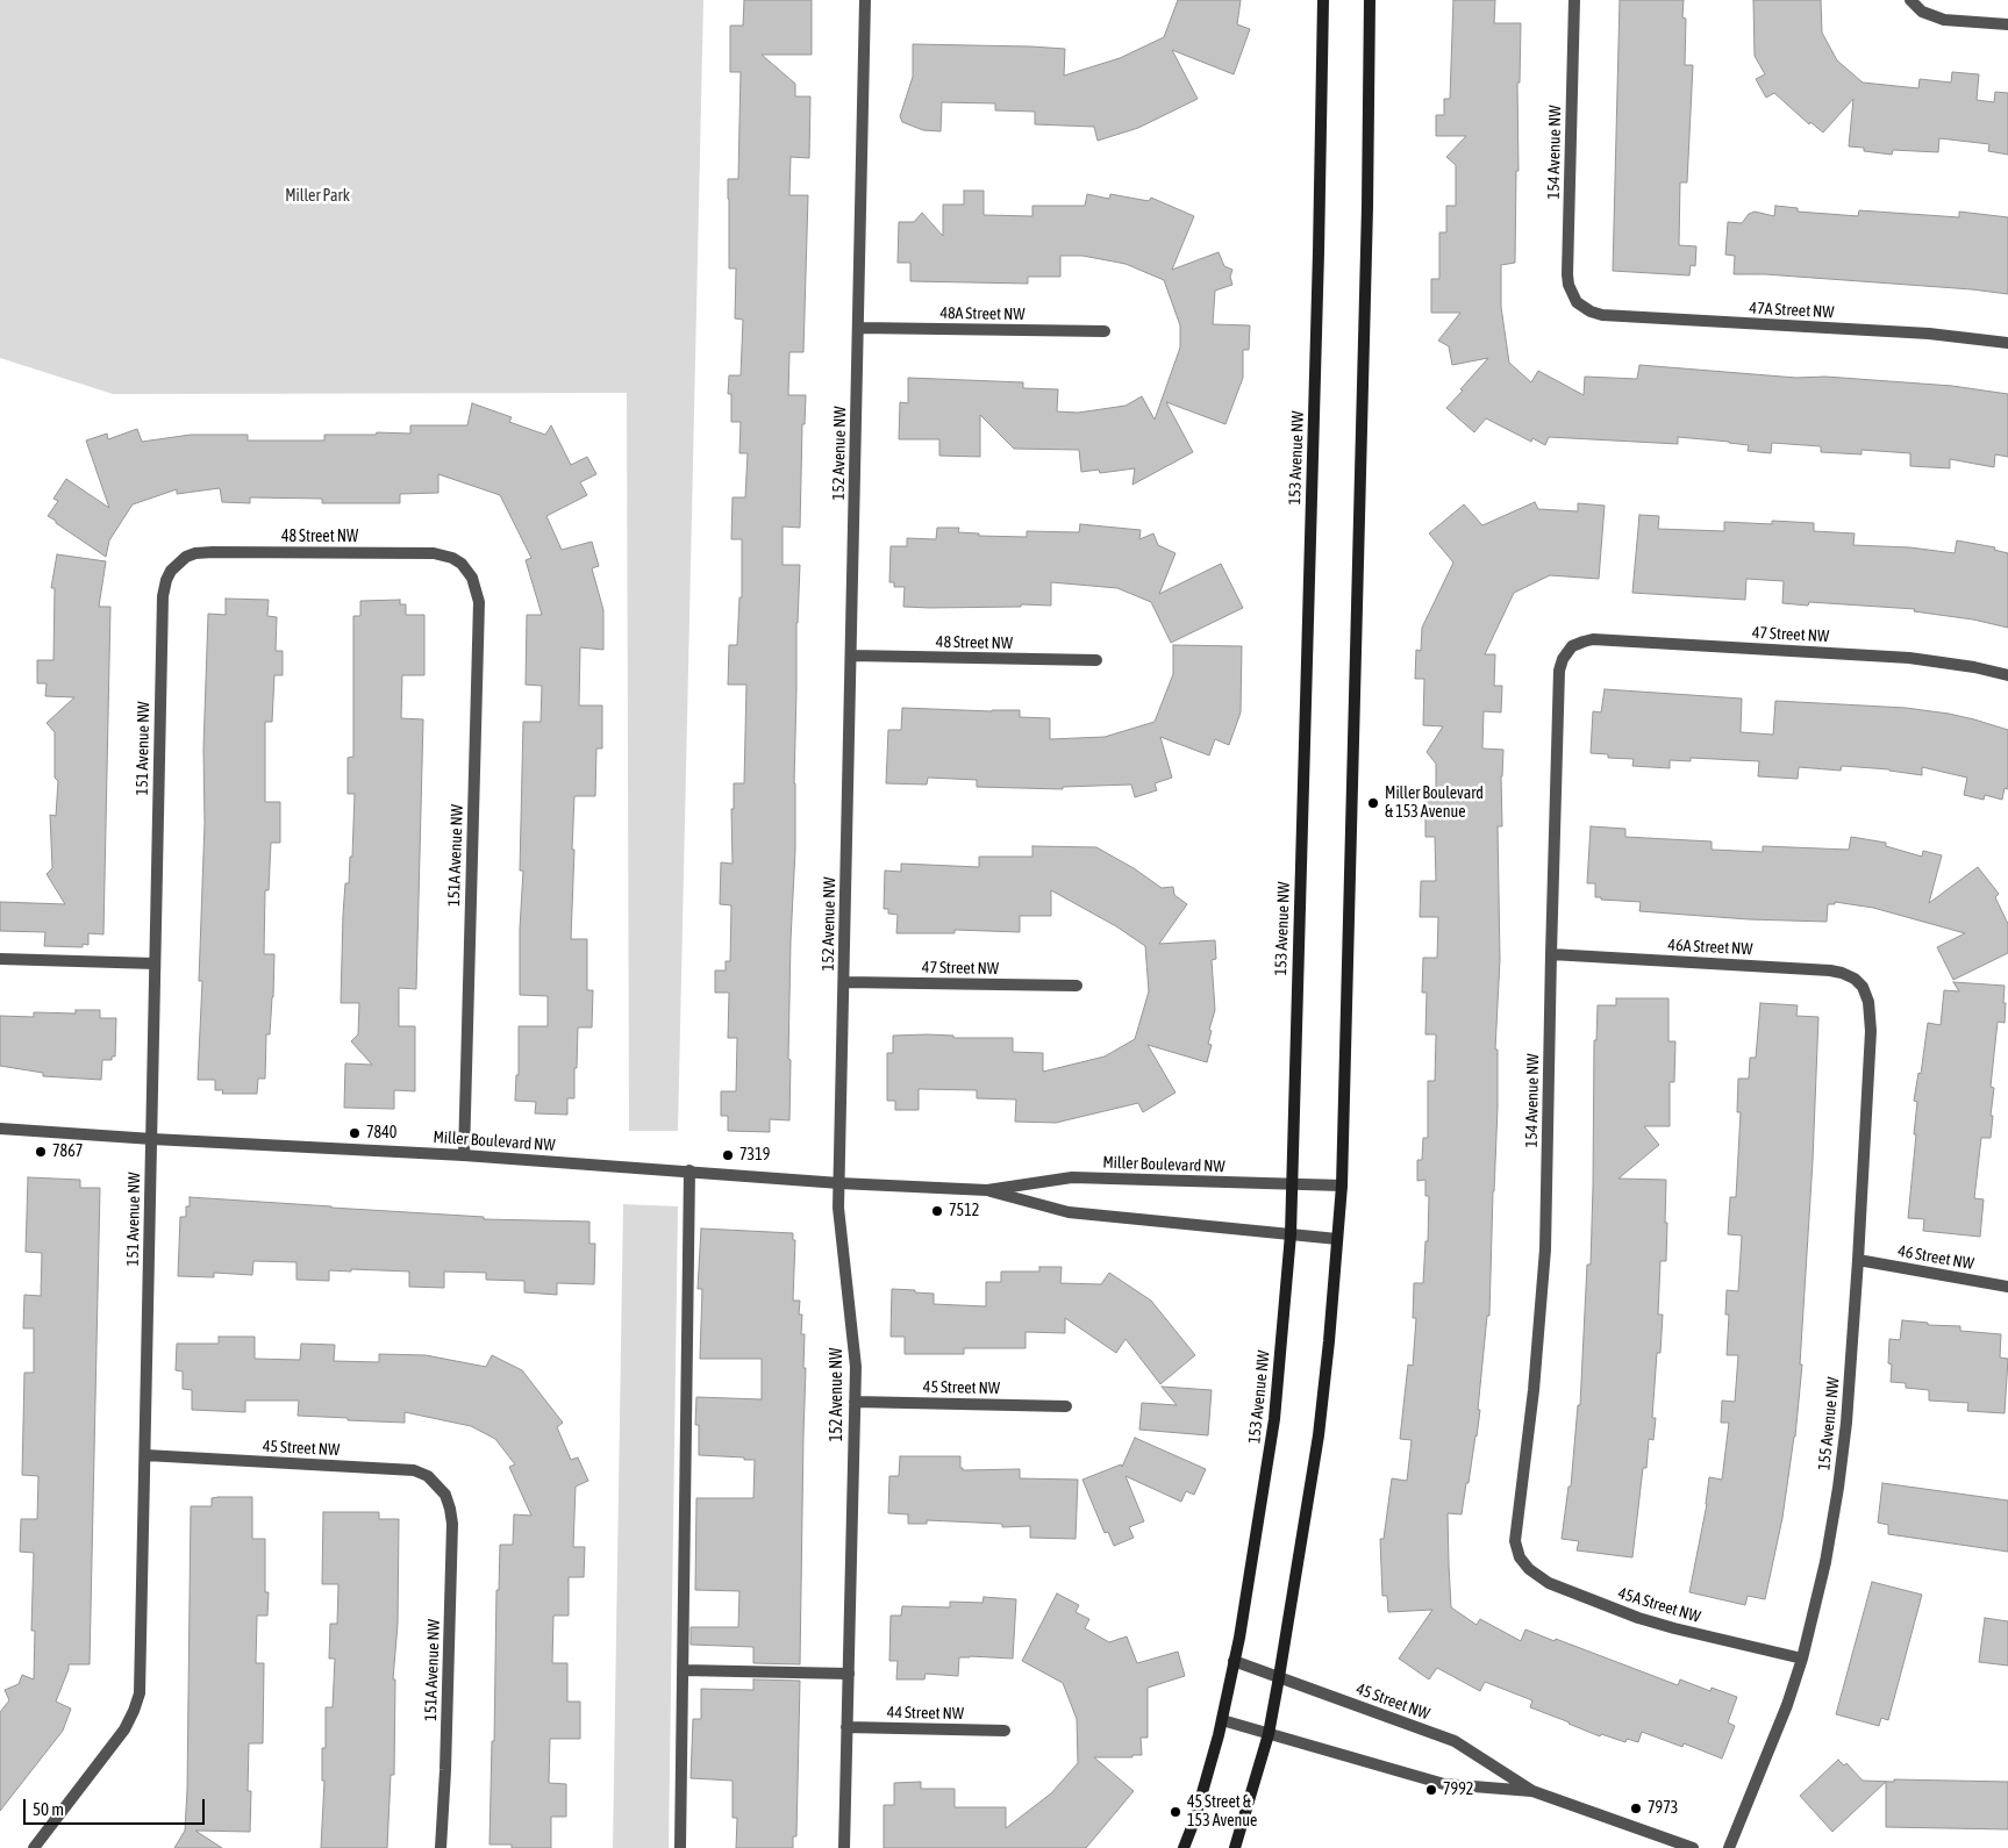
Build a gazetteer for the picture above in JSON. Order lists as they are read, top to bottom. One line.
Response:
{"streets":{"main road":["153 Avenue NW"],"street":["154 Avenue NW","47A Street NW","48A Street NW","152 Avenue NW","48 Street NW","47 Street NW","151 Avenue NW","151A Avenue NW","46A Street NW","Miller Boulevard NW","46 Street NW","45 Street NW","155 Avenue NW","45A Street NW","44 Street NW"]},"crossings":[["154 Avenue NW","47A Street NW"],["154 Avenue NW","47 Street NW"],["154 Avenue NW","46A Street NW"],["154 Avenue NW","45A Street NW"],["48A Street NW","152 Avenue NW"],["152 Avenue NW","48 Street NW"],["152 Avenue NW","47 Street NW"],["152 Avenue NW","Miller Boulevard NW"],["152 Avenue NW","45 Street NW"],["152 Avenue NW","44 Street NW"],["153 Avenue NW","Miller Boulevard NW"],["153 Avenue NW","45 Street NW"],["48 Street NW","151 Avenue NW"],["48 Street NW","151A Avenue NW"],["151 Avenue NW","Miller Boulevard NW"],["151 Avenue NW","45 Street NW"],["151A Avenue NW","Miller Boulevard NW"],["151A Avenue NW","45 Street NW"],["46A Street NW","155 Avenue NW"],["46 Street NW","155 Avenue NW"],["155 Avenue NW","45A Street NW"]],"parks":["Miller Park"],"places":["Miller Boulevard & 153 Avenue","7840","7867","7319","7512","7992","7973","45 Street & 153 Avenue"],"scale_bar":"50 m"}
